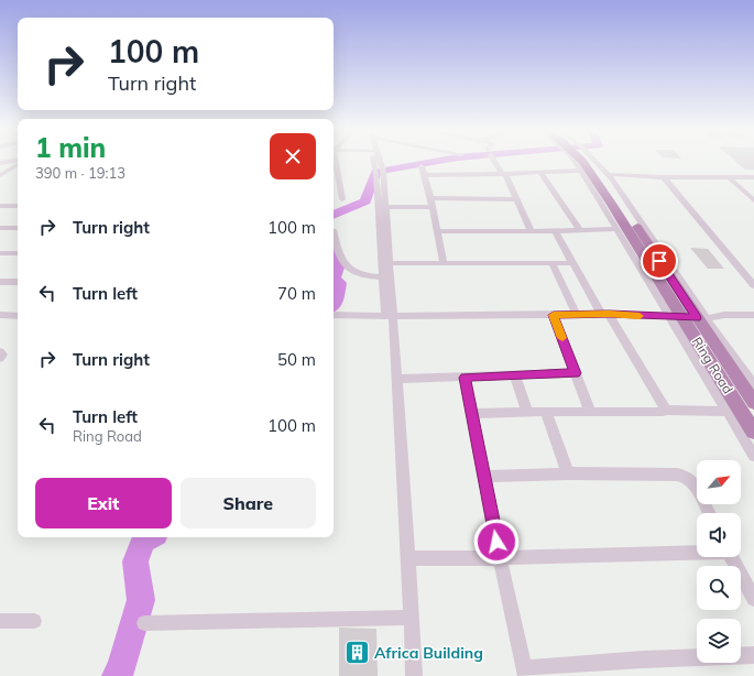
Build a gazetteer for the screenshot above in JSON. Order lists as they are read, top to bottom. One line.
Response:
{"streets":{"highway":["Ring Road"]},"places":{"building":["Africa Building"]},"north":"top right","page":{"turn":["100 m","Turn right"],"heading":["1 min","390 m · 19:13"],"list":[{"name":"Turn right","value":"100 m"},{"name":"Turn left","value":"70 m"},{"name":"Turn right","value":"50 m"},{"name":"Turn left","note":"Ring Road","value":"100 m"}],"buttons":["Exit","Share"]}}
